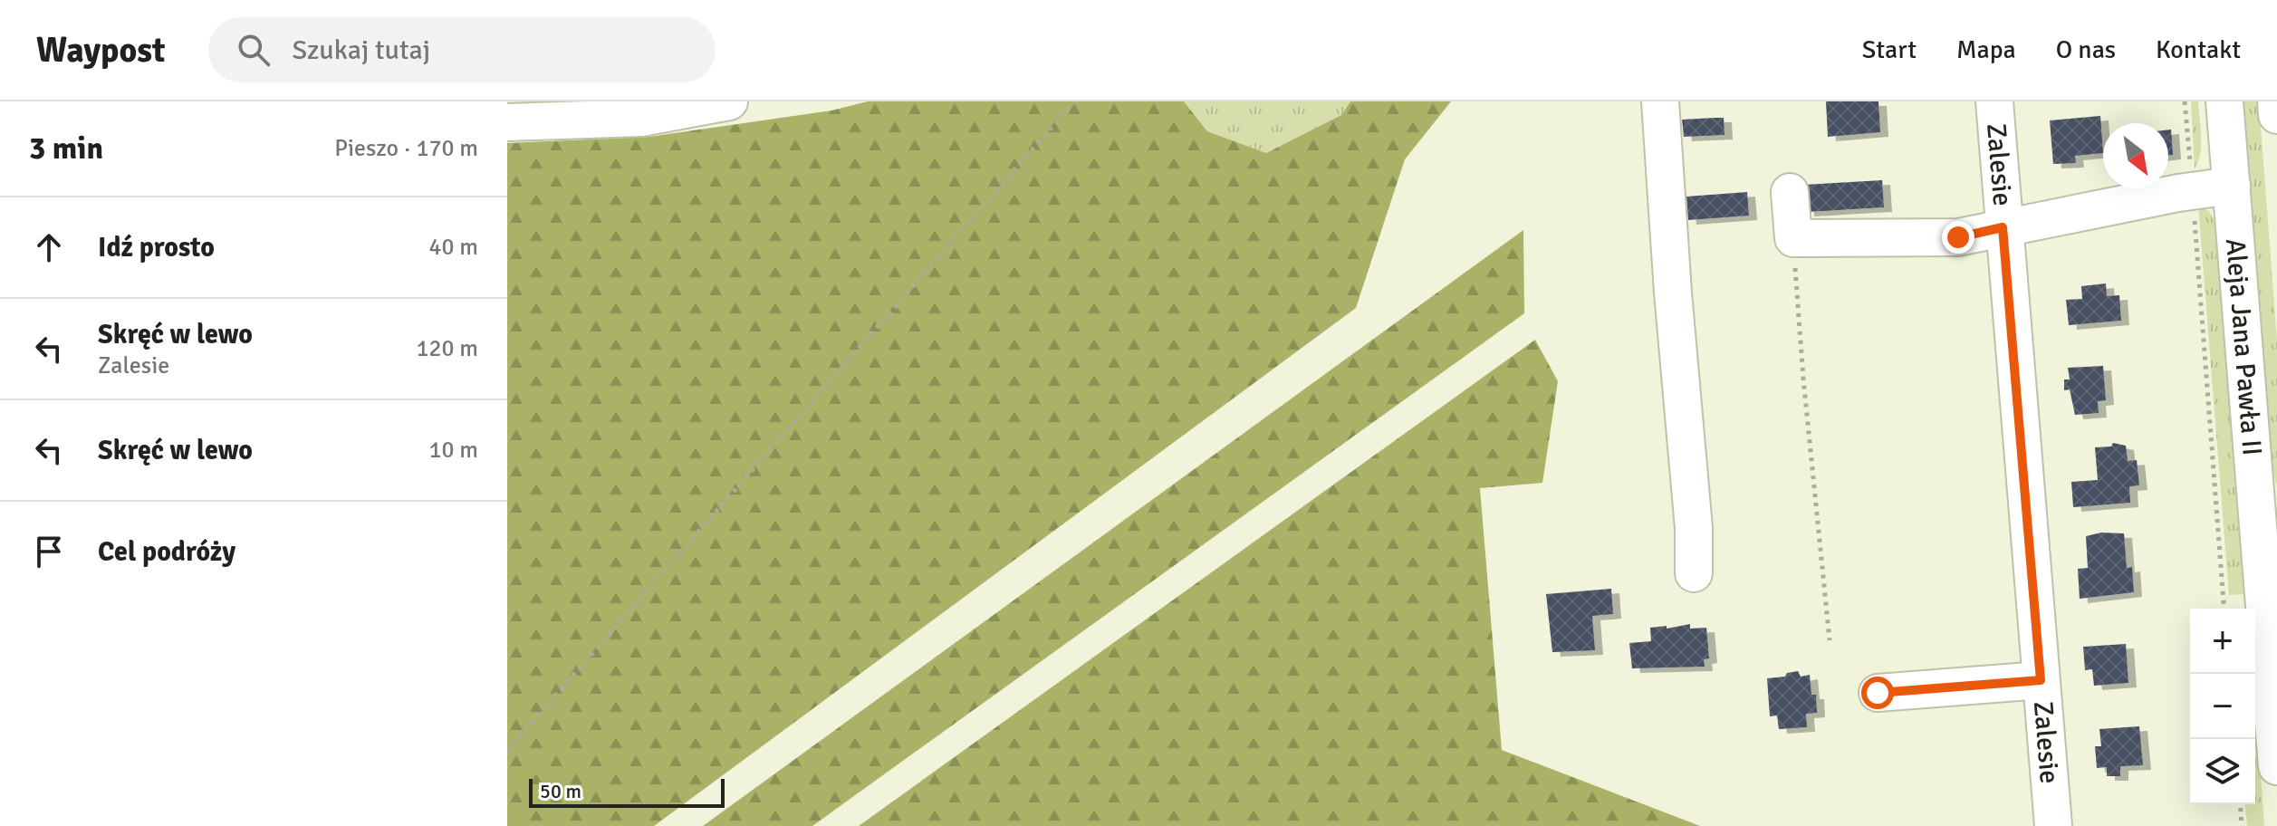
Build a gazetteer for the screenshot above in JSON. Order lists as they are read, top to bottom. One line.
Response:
{"streets":{"street":["Zalesie","Aleja Jana Pawła II"]},"crossings":[["Zalesie","Aleja Jana Pawła II"]],"scale_bar":"50 m","north":"bottom right","page":{"header":"Waypost","search":"Szukaj tutaj","nav":["Start","Mapa","O nas","Kontakt"],"heading":["3 min","Pieszo · 170 m"],"list":[["Idź prosto","40 m"],["Skręć w lewo","Zalesie","120 m"],["Skręć w lewo","10 m"],"Cel podróży"],"map_buttons":["+","−"],"scale":"50 m"}}
